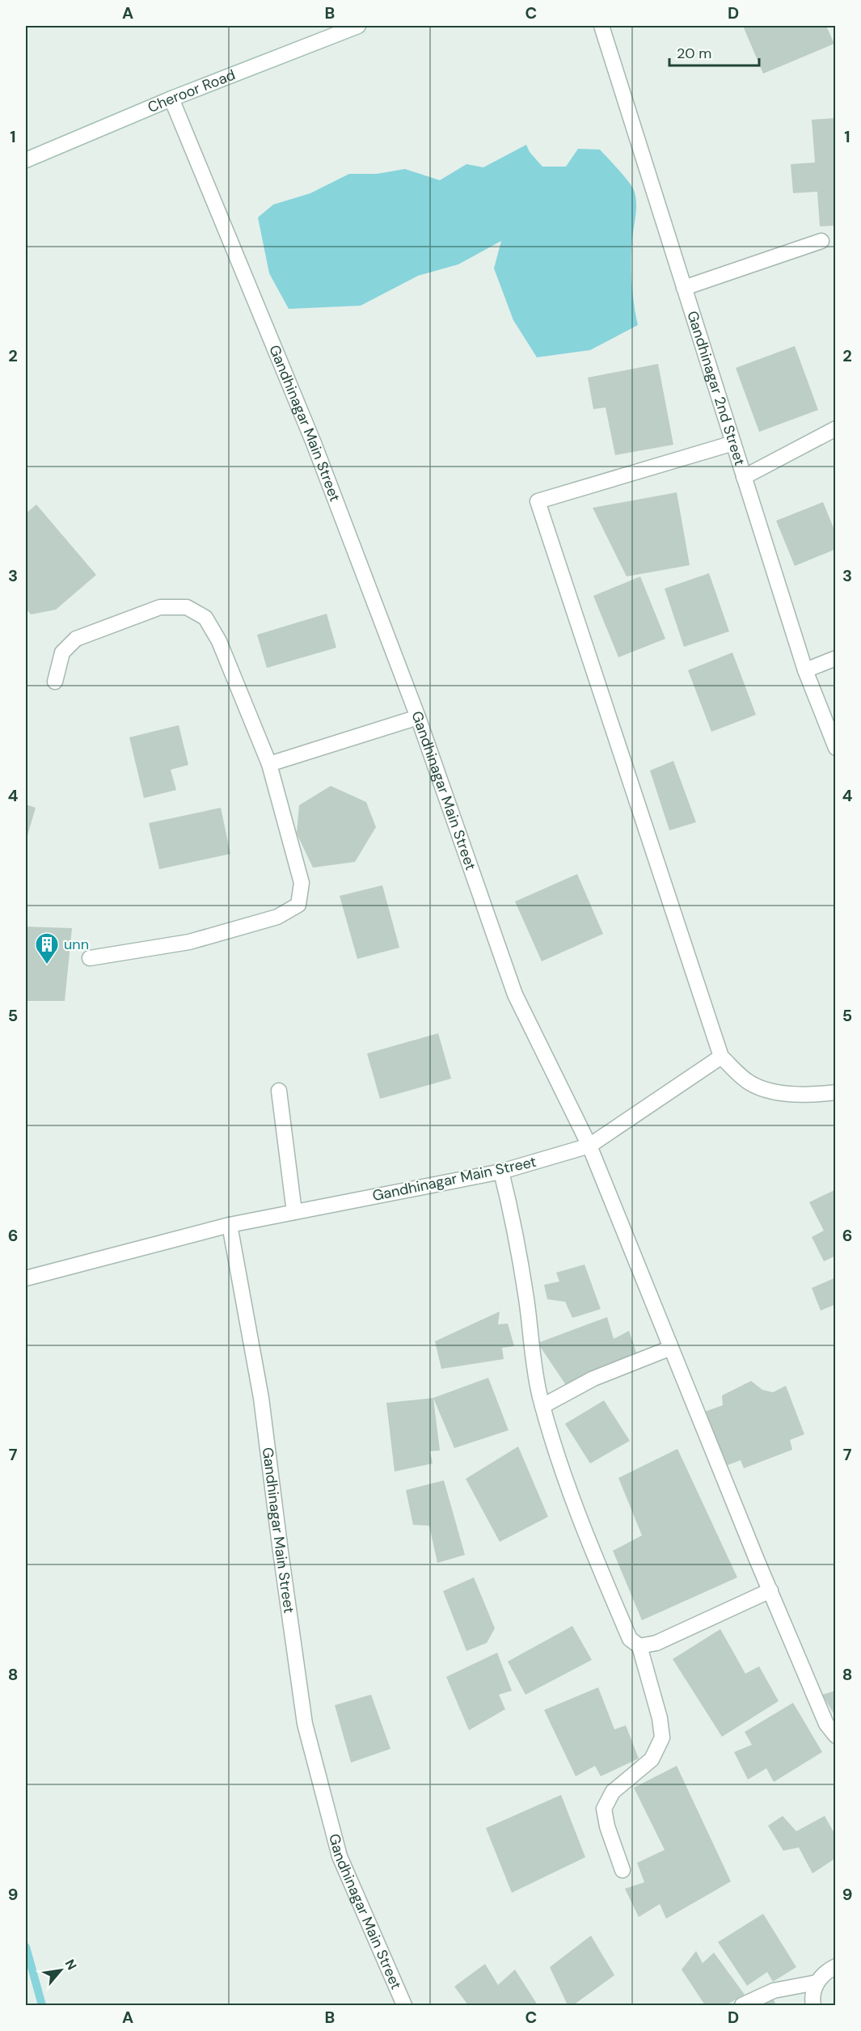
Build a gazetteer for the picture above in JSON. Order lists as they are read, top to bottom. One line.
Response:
{"streets":{"street":["Cheroor Road","Gandhinagar 2nd Street","Gandhinagar Main Street"]},"crossings":[["Cheroor Road","Gandhinagar Main Street"]],"places":{"building":["unn"]},"scale_bar":"20 m","north":"top right","grid":{"columns":["A","B","C","D"],"rows":["1","2","3","4","5","6","7","8","9"]}}
